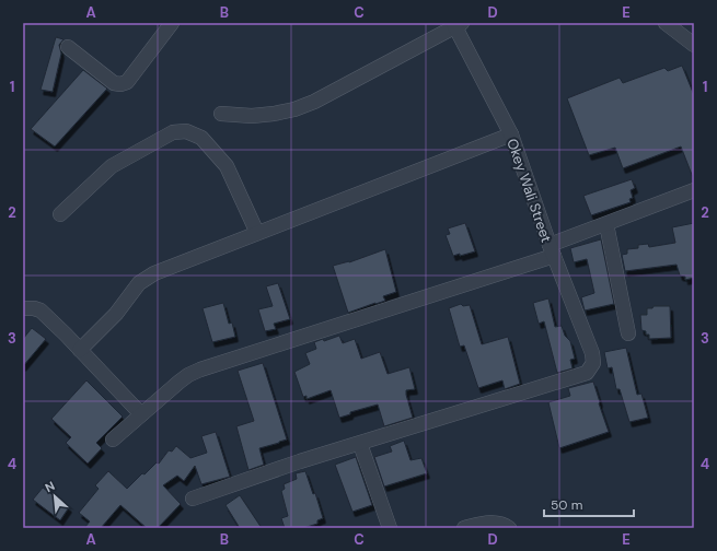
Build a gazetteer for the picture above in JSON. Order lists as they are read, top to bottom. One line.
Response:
{"streets":{"street":["Okey Wali Street"]},"scale_bar":"50 m","north":"top left","grid":{"columns":["A","B","C","D","E"],"rows":["1","2","3","4"]}}
